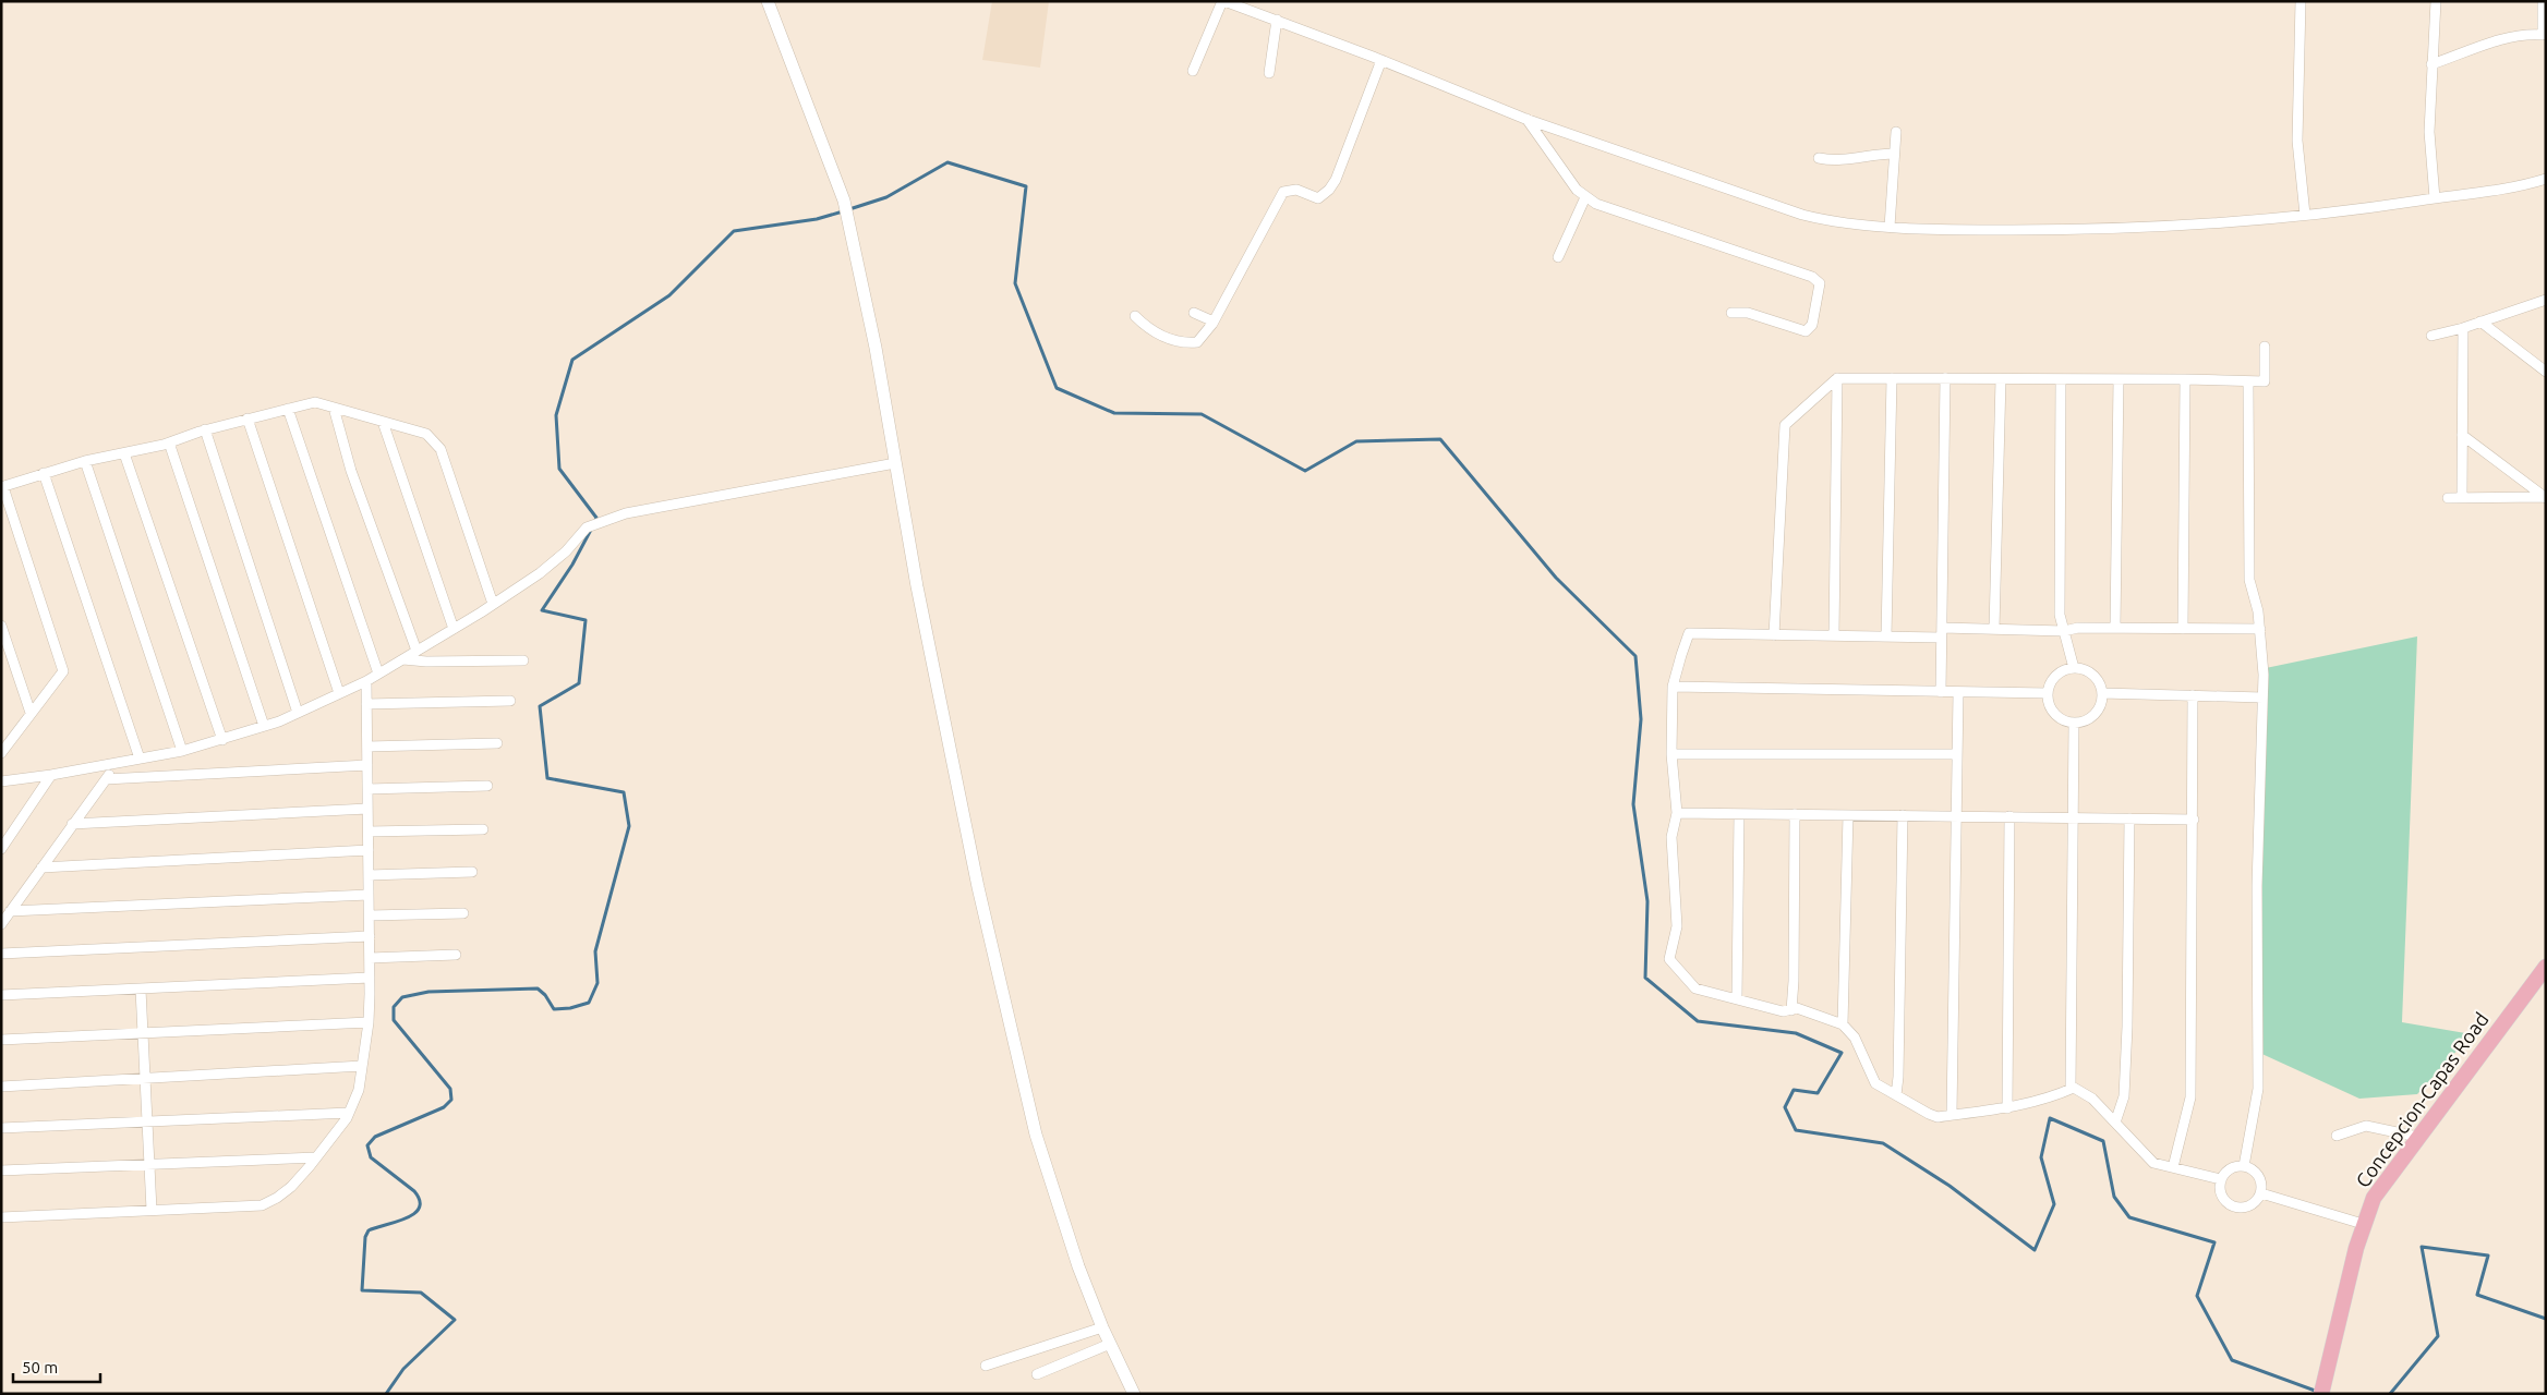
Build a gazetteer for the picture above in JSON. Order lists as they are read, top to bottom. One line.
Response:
{"streets":{"main road":["Concepcion-Capas Road"]},"scale_bar":"50 m"}
